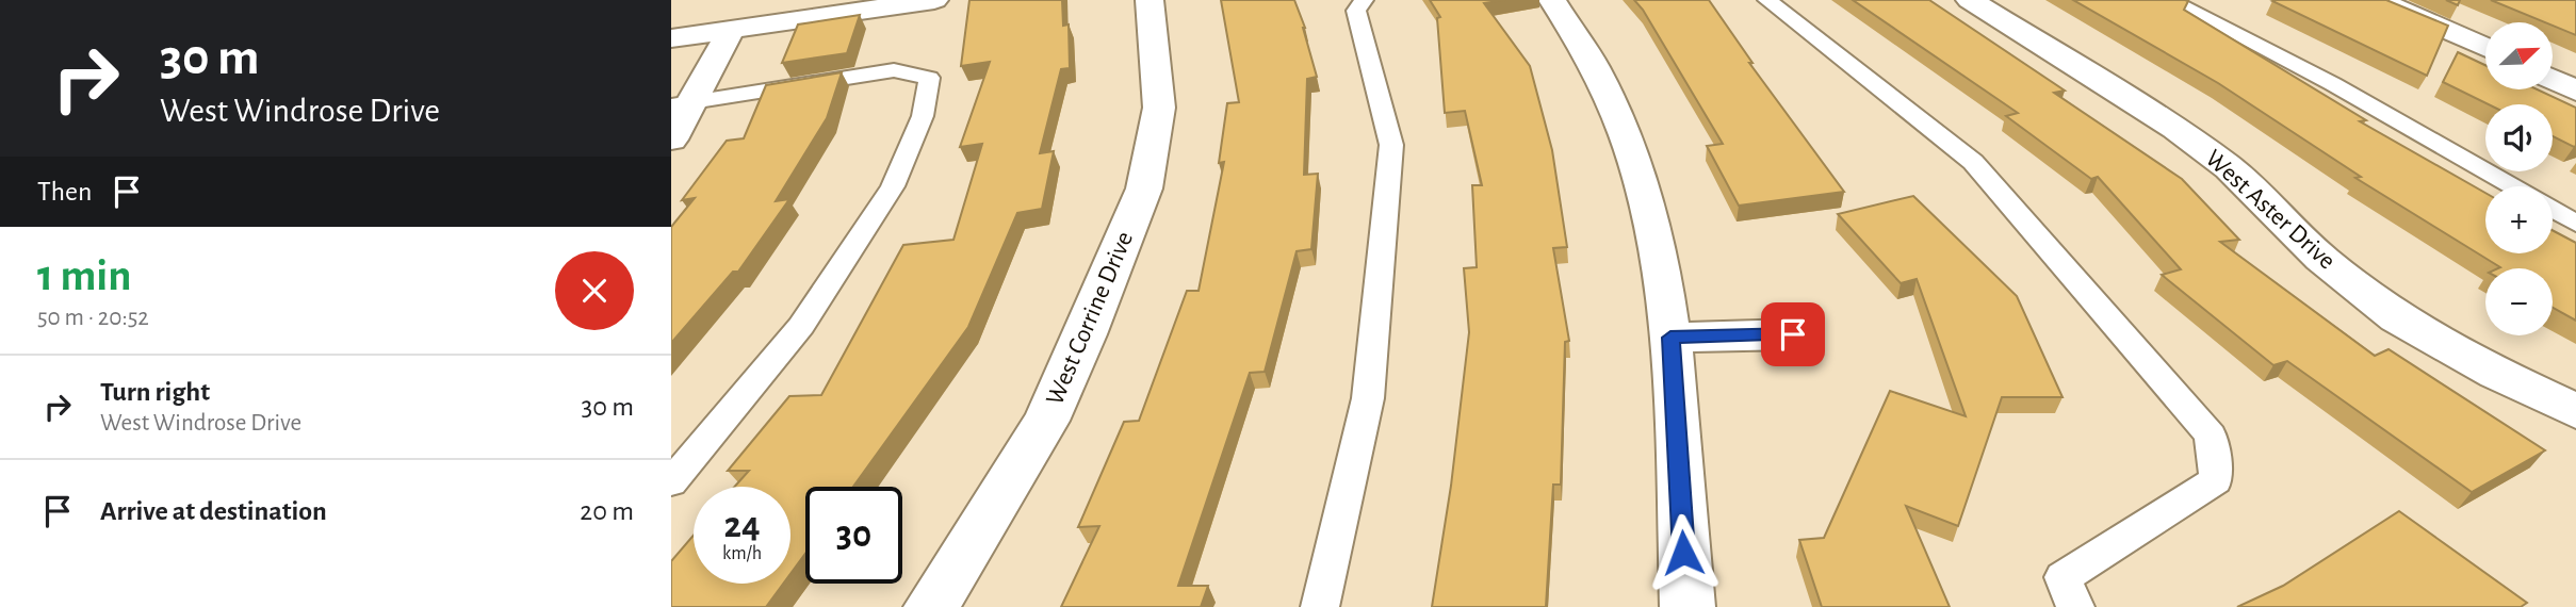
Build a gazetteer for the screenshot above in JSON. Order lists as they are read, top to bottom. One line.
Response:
{"streets":{"street":["West Aster Drive","West Corrine Drive"]},"north":"top right","page":{"turn":["30 m","West Windrose Drive"],"map_buttons":["+","−"],"then":"Then","heading":["1 min","50 m · 20:52"],"list":[{"name":"Turn right","note":"West Windrose Drive","value":"30 m"},{"name":"Arrive at destination","value":"20 m"}],"speed":"24 km/h","limit":"30"}}
